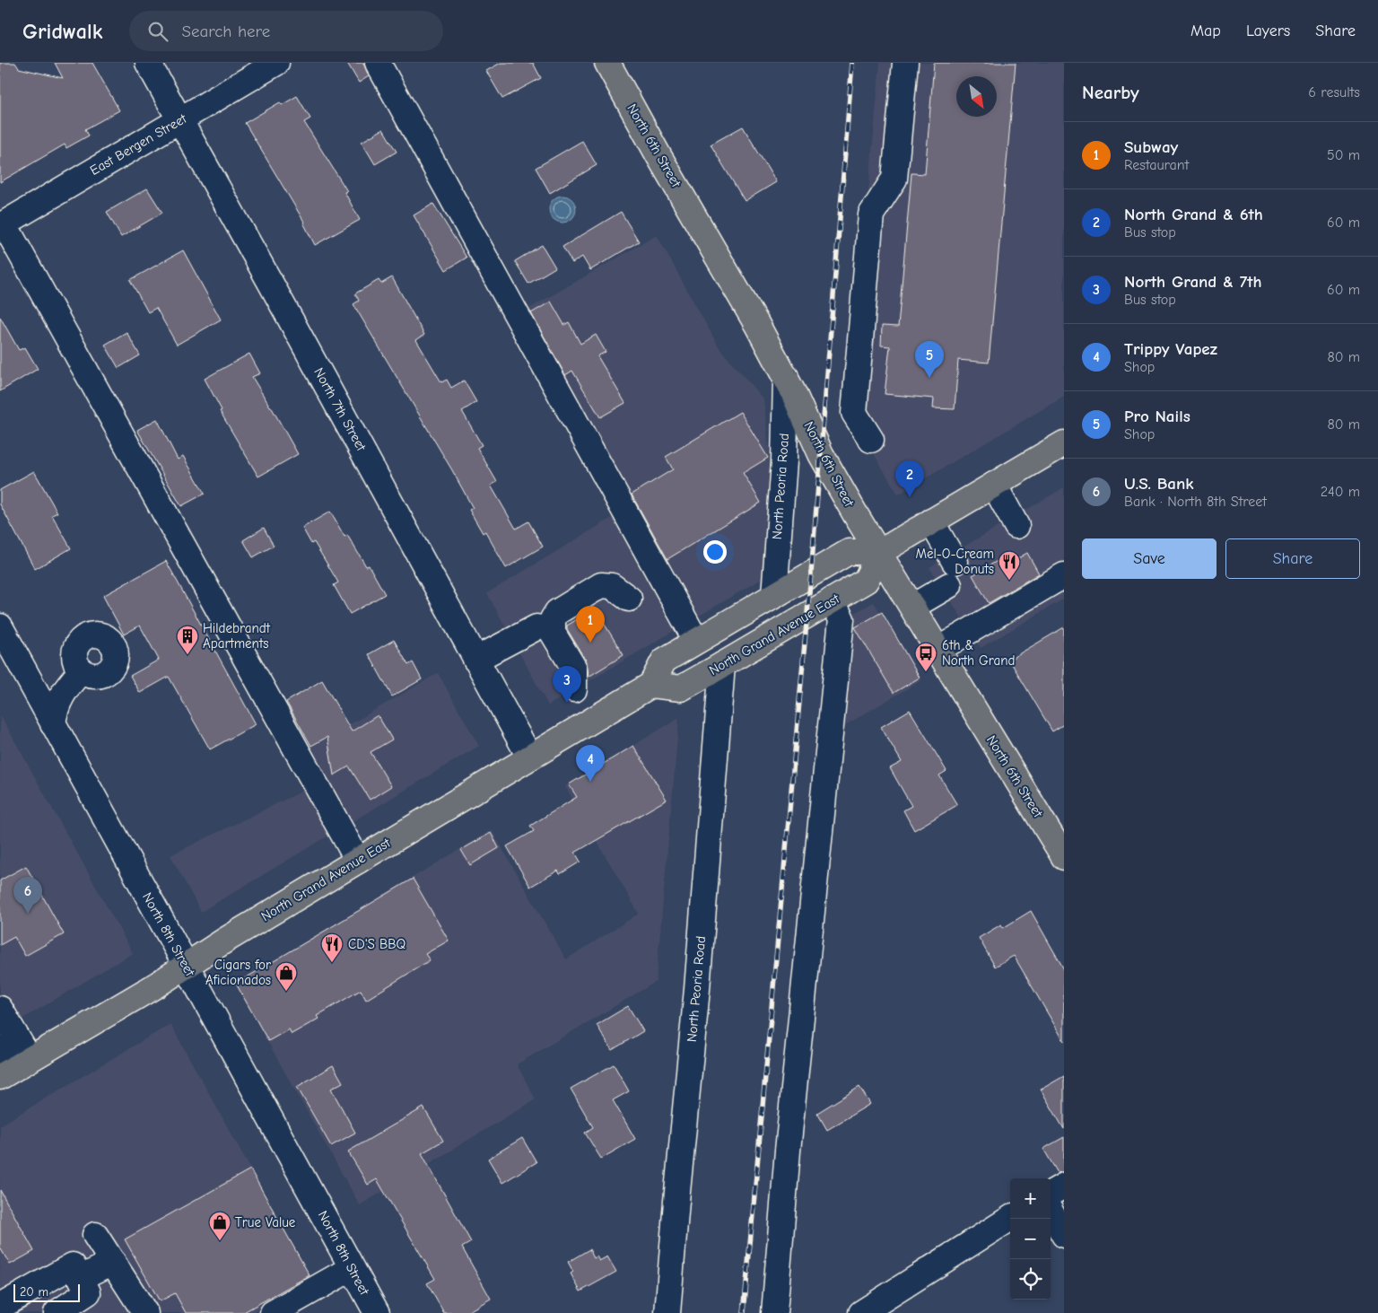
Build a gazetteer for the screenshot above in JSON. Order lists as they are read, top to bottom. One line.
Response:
{"streets":{"main road":["North 6th Street","North Grand Avenue East"],"street":["East Bergen Street","North 7th Street","North Peoria Road","North 8th Street"]},"crossings":[["East Bergen Street","North 7th Street"],["North 6th Street","North Peoria Road"],["North 6th Street","North Grand Avenue East"],["North 7th Street","North Grand Avenue East"],["North Peoria Road","North Grand Avenue East"],["North Grand Avenue East","North 8th Street"]],"places":{"restaurant":["Mel-O-Cream Donuts","CD'S BBQ"],"building":["Hildebrandt Apartments"],"bus stop":["6th & North Grand"],"shop":["Cigars for Aficionados","True Value"]},"scale_bar":"20 m","north":"bottom right","page":{"header":"Gridwalk","search":"Search here","nav":["Map","Layers","Share"],"heading":["Nearby","6 results"],"list":[{"mark":"1","name":"Subway","note":"Restaurant","value":"50 m"},{"mark":"2","name":"North Grand & 6th","note":"Bus stop","value":"60 m"},{"mark":"3","name":"North Grand & 7th","note":"Bus stop","value":"60 m"},{"mark":"4","name":"Trippy Vapez","note":"Shop","value":"80 m"},{"mark":"5","name":"Pro Nails","note":"Shop","value":"80 m"},{"mark":"6","name":"U.S. Bank","note":"Bank · North 8th Street","value":"240 m"}],"pins":["5","2","1","3","4","6"],"buttons":["Save","Share"],"map_buttons":["+","−"],"scale":"20 m"}}
